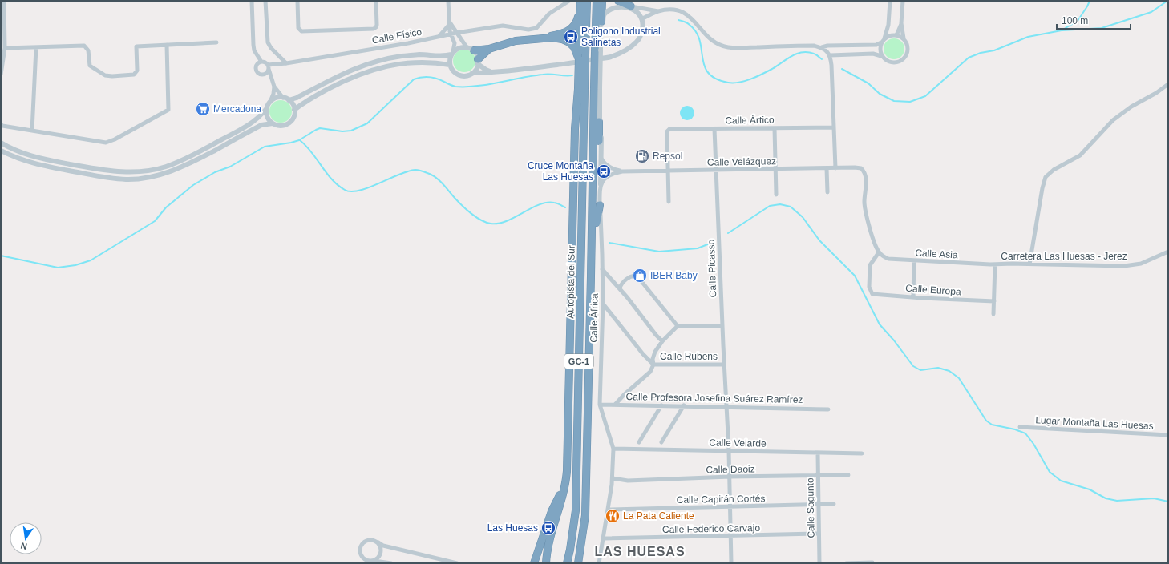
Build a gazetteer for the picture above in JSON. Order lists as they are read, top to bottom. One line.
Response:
{"streets":{"highway":["Autopista del Sur","GC-1"],"street":["Calle Físico","Calle Ártico","Calle Velázquez","Calle Asia","Carretera Las Huesas - Jerez","Calle Picasso","Calle Europa","Calle África","Calle Rubens","Calle Profesora Josefina Suárez Ramírez","Lugar Montaña Las Huesas","Calle Velarde","Calle Daoiz","Calle Capitán Cortés","Calle Sagunto","Calle Federico Carvajo"]},"crossings":[["Calle Ártico","Calle Velázquez"],["Calle Ártico","Calle Picasso"],["Calle Velázquez","Calle Asia"],["Calle Velázquez","Calle Picasso"],["Calle Velázquez","Calle Europa"],["Calle Velázquez","Calle África"],["Calle Asia","Carretera Las Huesas - Jerez"],["Calle Asia","Calle Europa"],["Calle Picasso","Calle Rubens"],["Calle Picasso","Calle Profesora Josefina Suárez Ramírez"],["Calle Picasso","Calle Velarde"],["Calle Picasso","Calle Daoiz"],["Calle Picasso","Calle Capitán Cortés"],["Calle Picasso","Calle Federico Carvajo"],["Calle África","Calle Profesora Josefina Suárez Ramírez"],["Calle África","Calle Velarde"],["Calle África","Calle Daoiz"],["Calle África","Calle Capitán Cortés"],["Calle África","Calle Federico Carvajo"],["Calle Velarde","Calle Sagunto"],["Calle Daoiz","Calle Sagunto"],["Calle Capitán Cortés","Calle Sagunto"],["Calle Sagunto","Calle Federico Carvajo"]],"districts":["LAS HUESAS"],"places":{"bus stop":["Poligono Industrial Salinetas","Cruce Montaña Las Huesas","Las Huesas"],"supermarket":["Mercadona"],"fuel station":["Repsol"],"shop":["IBER Baby"],"restaurant":["La Pata Caliente"]},"scale_bar":"100 m","north":"bottom"}
